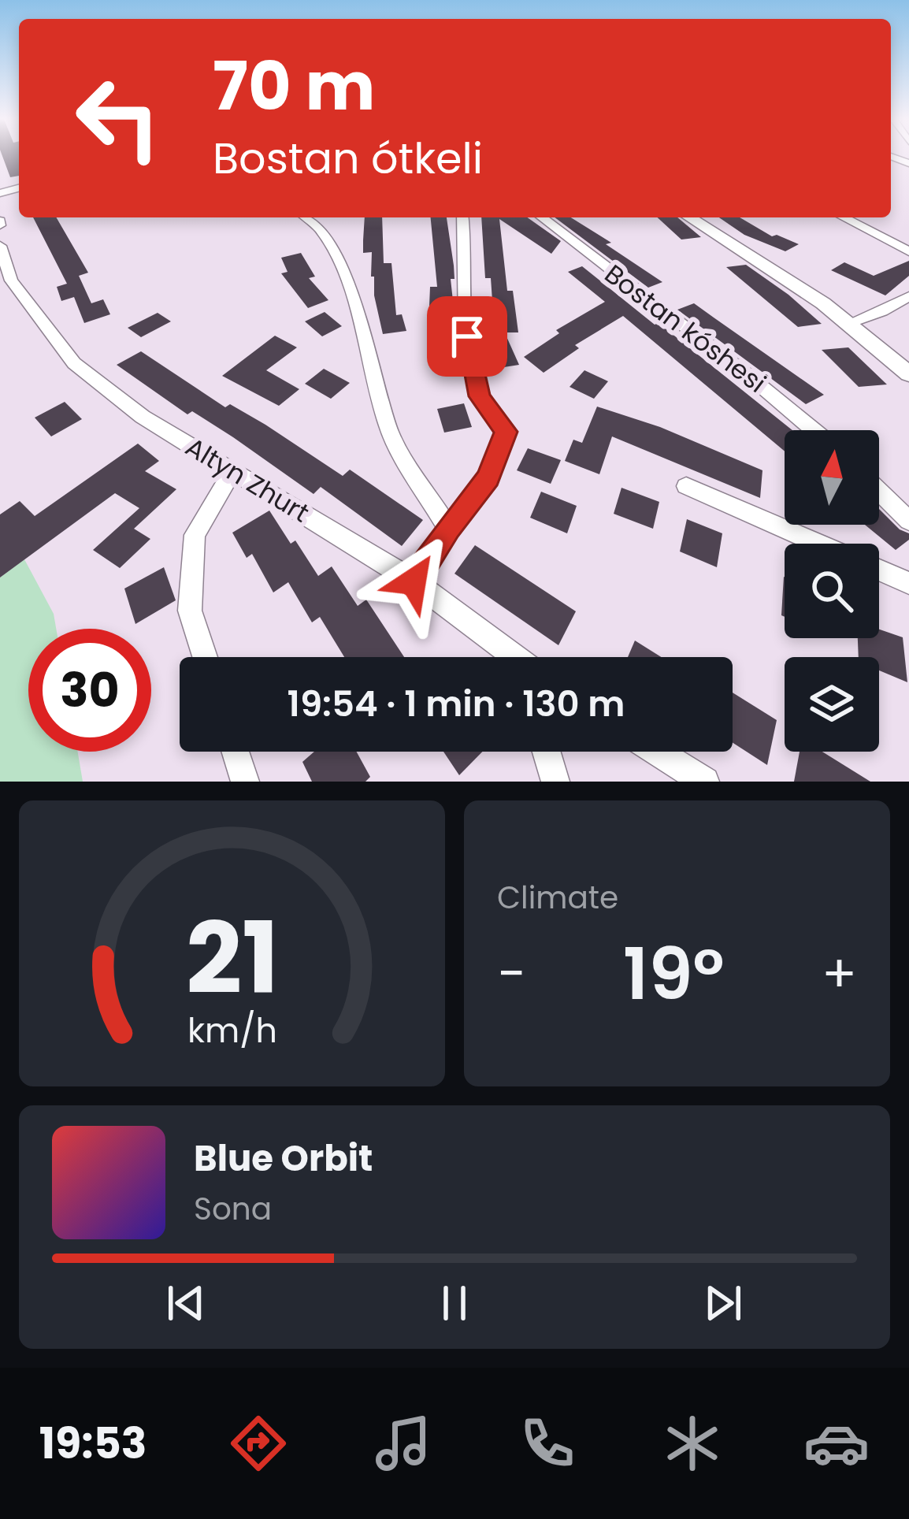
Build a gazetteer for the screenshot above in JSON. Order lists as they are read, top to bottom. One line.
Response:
{"streets":{"street":["Bostan kóshesi","Altyn Zhurt"]},"north":"top","page":{"turn":["70 m","Bostan ótkeli"],"limit":"30","trip":"19:54 · 1 min · 130 m","tile":"Climate","heat":["−","19°","+"],"song":["Blue Orbit","Sona"],"tabs":"19:53","gauge":["21","km/h"]}}
